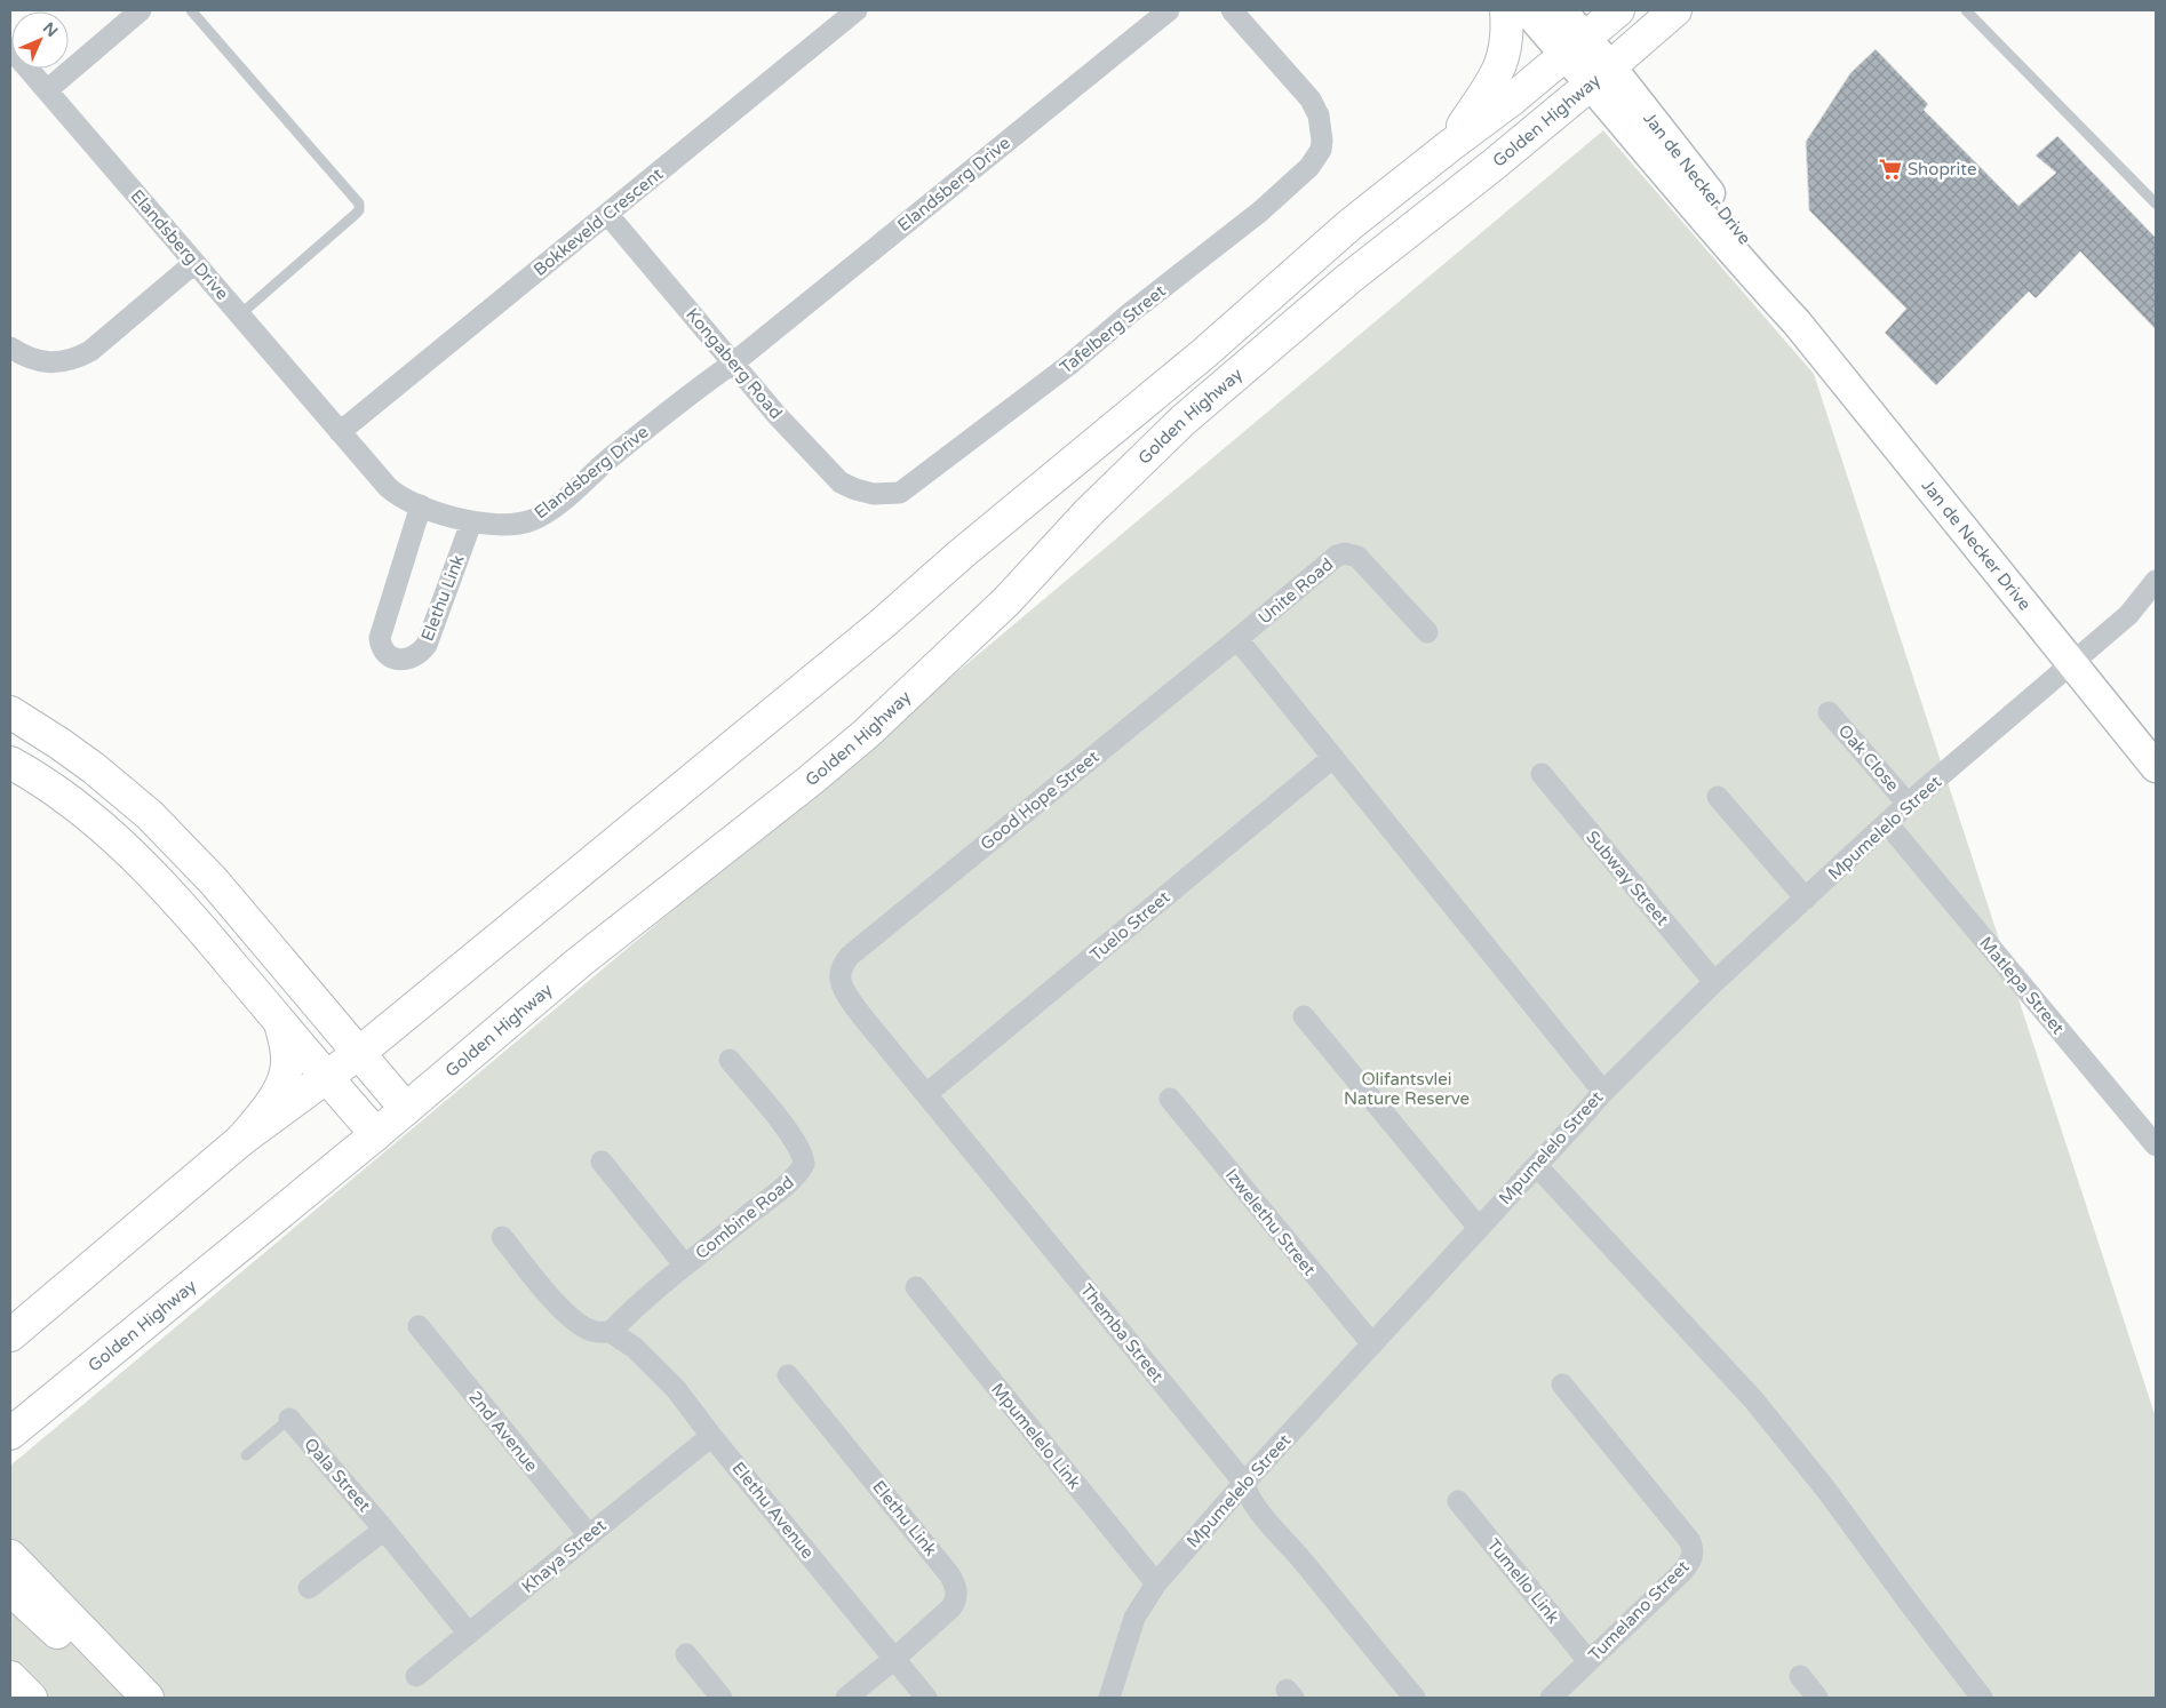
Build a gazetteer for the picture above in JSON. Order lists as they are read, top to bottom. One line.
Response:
{"streets":{"main road":["Golden Highway","Jan de Necker Drive"],"street":["Elandsberg Drive","Bokkeveld Crescent","Tafelberg Street","Kongaberg Road","Unite Road","Elethu Link","Oak Close","Good Hope Street","Mpumelelo Street","Subway Street","Tuelo Street","Matlepa Street","Combine Road","Izwelethu Street","Themba Street","2nd Avenue","Mpumelelo Link","Qala Street","Elethu Avenue","Khaya Street","Tumello Link","Tumelano Street"]},"crossings":[["Golden Highway","Jan de Necker Drive"],["Jan de Necker Drive","Mpumelelo Street"],["Elandsberg Drive","Bokkeveld Crescent"],["Elandsberg Drive","Kongaberg Road"],["Elandsberg Drive","Elethu Link"],["Bokkeveld Crescent","Kongaberg Road"],["Tafelberg Street","Kongaberg Road"],["Unite Road","Good Hope Street"],["Elethu Link","Elethu Avenue"],["Oak Close","Mpumelelo Street"],["Good Hope Street","Themba Street"],["Mpumelelo Street","Subway Street"],["Mpumelelo Street","Matlepa Street"],["Mpumelelo Street","Izwelethu Street"],["Mpumelelo Street","Themba Street"],["Mpumelelo Street","Mpumelelo Link"],["Tuelo Street","Themba Street"],["Combine Road","Elethu Avenue"],["2nd Avenue","Khaya Street"],["Qala Street","Khaya Street"],["Elethu Avenue","Khaya Street"],["Tumello Link","Tumelano Street"]],"parks":["Olifantsvlei Nature Reserve"],"places":{"supermarket":["Shoprite"]},"north":"top right"}
